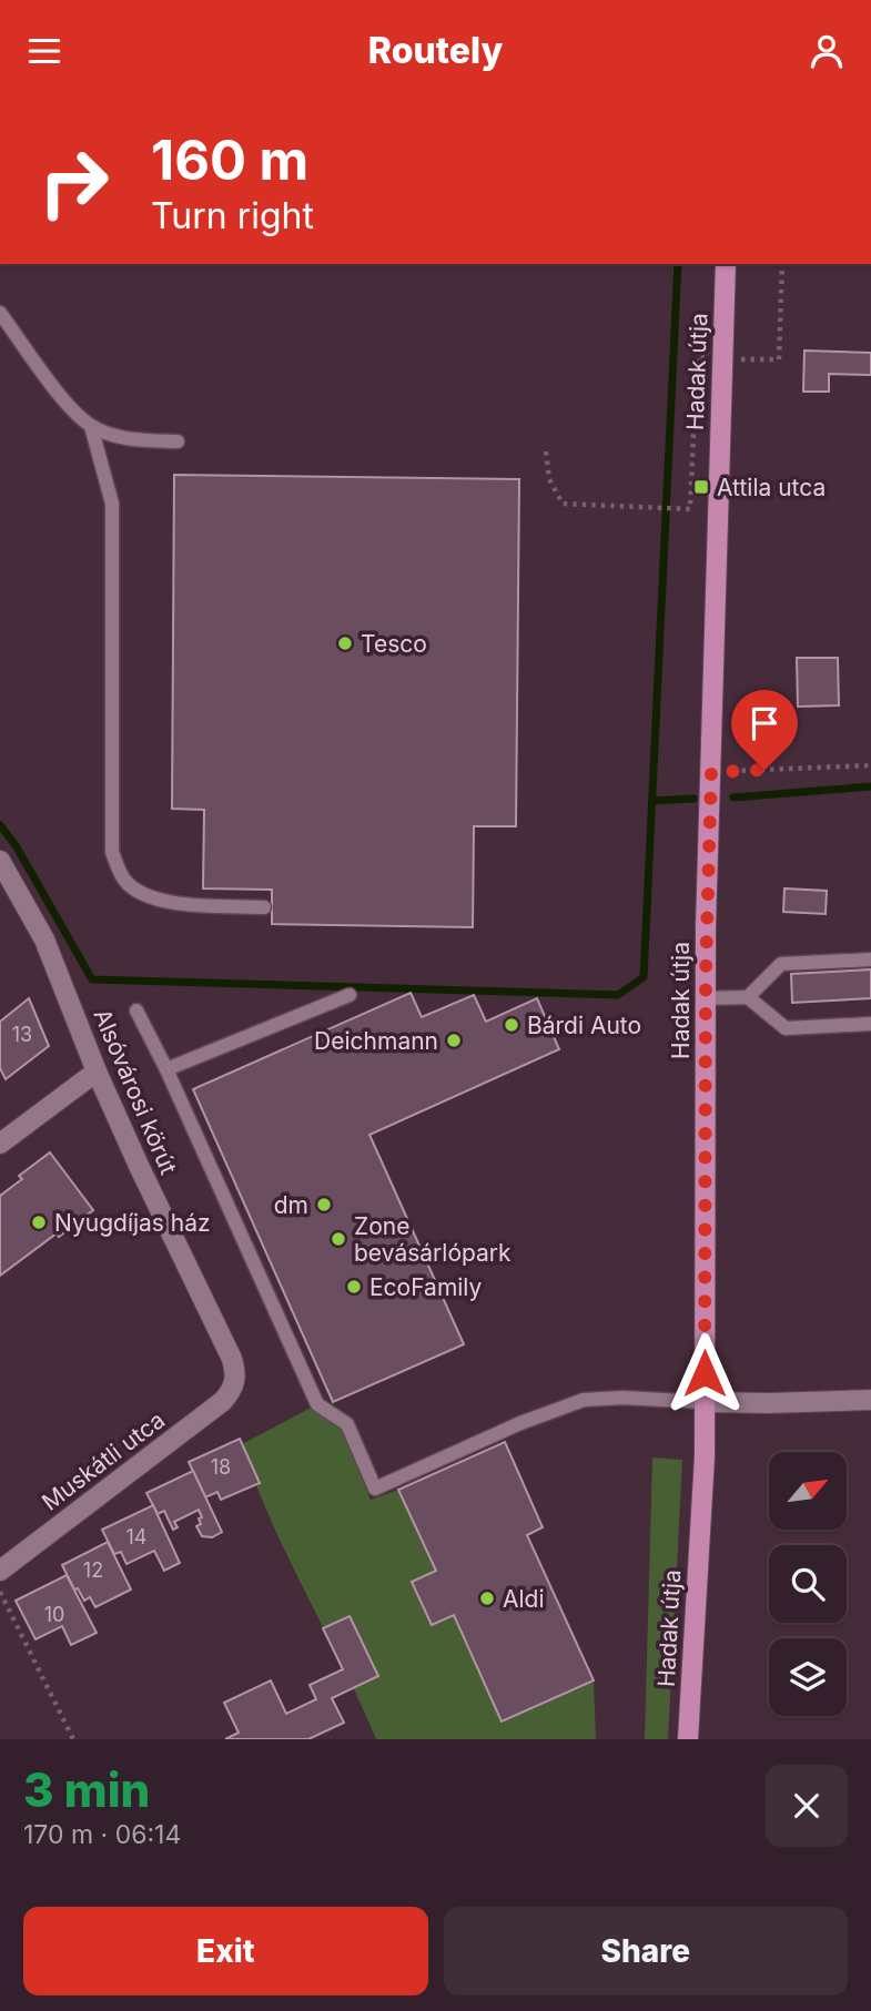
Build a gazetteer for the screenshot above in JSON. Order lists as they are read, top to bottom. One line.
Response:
{"streets":{"main road":["Hadak útja"],"street":["Alsóvárosi körút","Muskátli utca"]},"crossings":[["Alsóvárosi körút","Muskátli utca"]],"places":{"transit":["Attila utca"],"other":["Tesco","Bárdi Auto","Deichmann","dm","Nyugdíjas ház","Zone bevásárlópark","EcoFamily","Aldi"]},"house_numbers":["13","18","14","12","10"],"north":"top right","page":{"header":"Routely","turn":["160 m","Turn right"],"heading":["3 min","170 m · 06:14"],"buttons":["Exit","Share"]}}
